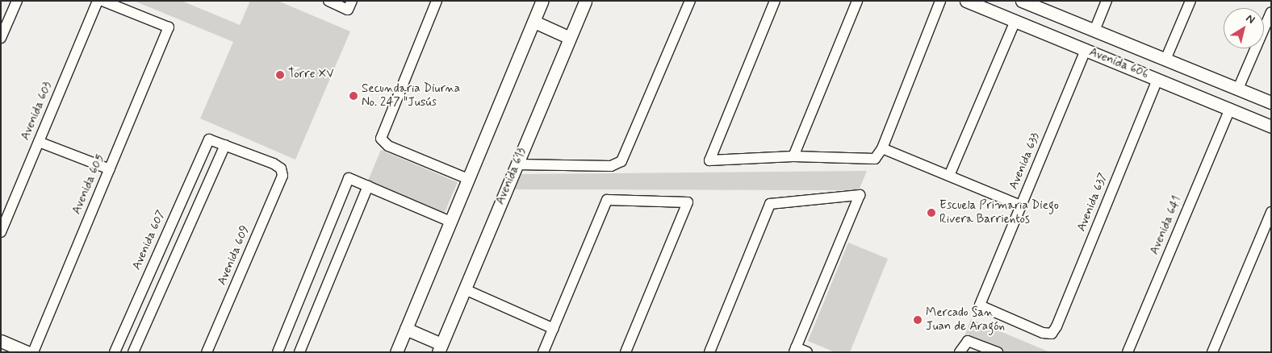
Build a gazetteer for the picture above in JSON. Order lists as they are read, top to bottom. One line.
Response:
{"streets":{"street":["Avenida 606","Avenida 603","Avenida 633","Avenida 613","Avenida 605","Avenida 637","Avenida 641","Avenida 607","Avenida 609"]},"crossings":[["Avenida 606","Avenida 633"],["Avenida 606","Avenida 637"],["Avenida 606","Avenida 641"],["Avenida 633","Avenida 637"],["Avenida 607","Avenida 609"]],"places":["Torre XV","Secundaria Diurna No. 247 \"Jusús","Escuela Primaria Diego Rivera Barrientos","Mercado San Juan de Aragón"],"north":"top right"}
